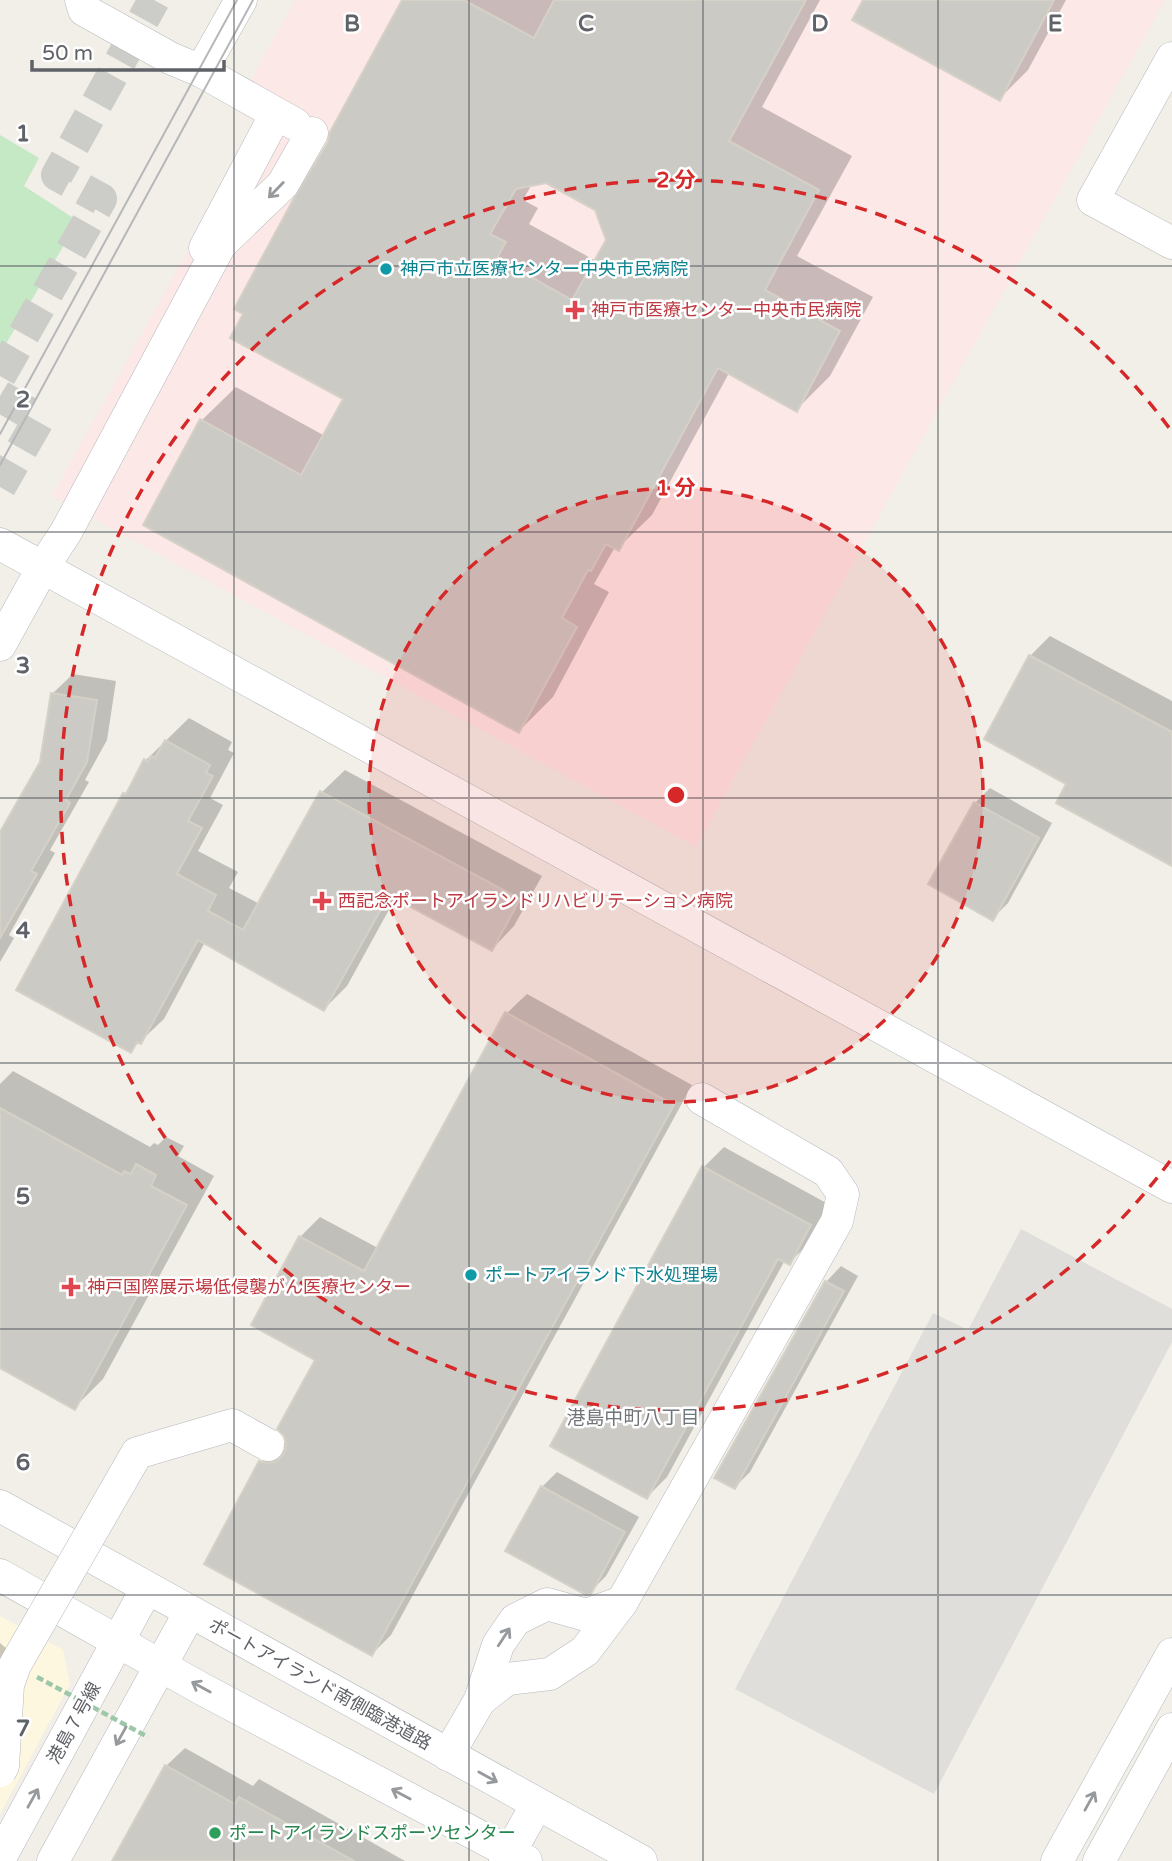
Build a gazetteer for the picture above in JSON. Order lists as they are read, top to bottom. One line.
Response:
{"streets":{"street":["ポートアイランド南側臨港道路","港島７号線"]},"crossings":[["ポートアイランド南側臨港道路","港島７号線"]],"districts":["港島中町八丁目"],"places":{"other":["神戸市立医療センター中央市民病院","ポートアイランド下水処理場","ポートアイランドスポーツセンター"],"health":["神戸市医療センター中央市民病院","西記念ポートアイランドリハビリテーション病院","神戸国際展示場低侵襲がん医療センター"]},"scale_bar":"50 m","grid":{"columns":["B","C","D","E"],"rows":["1","2","3","4","5","6","7"]},"rings":["2 分","1 分"]}
